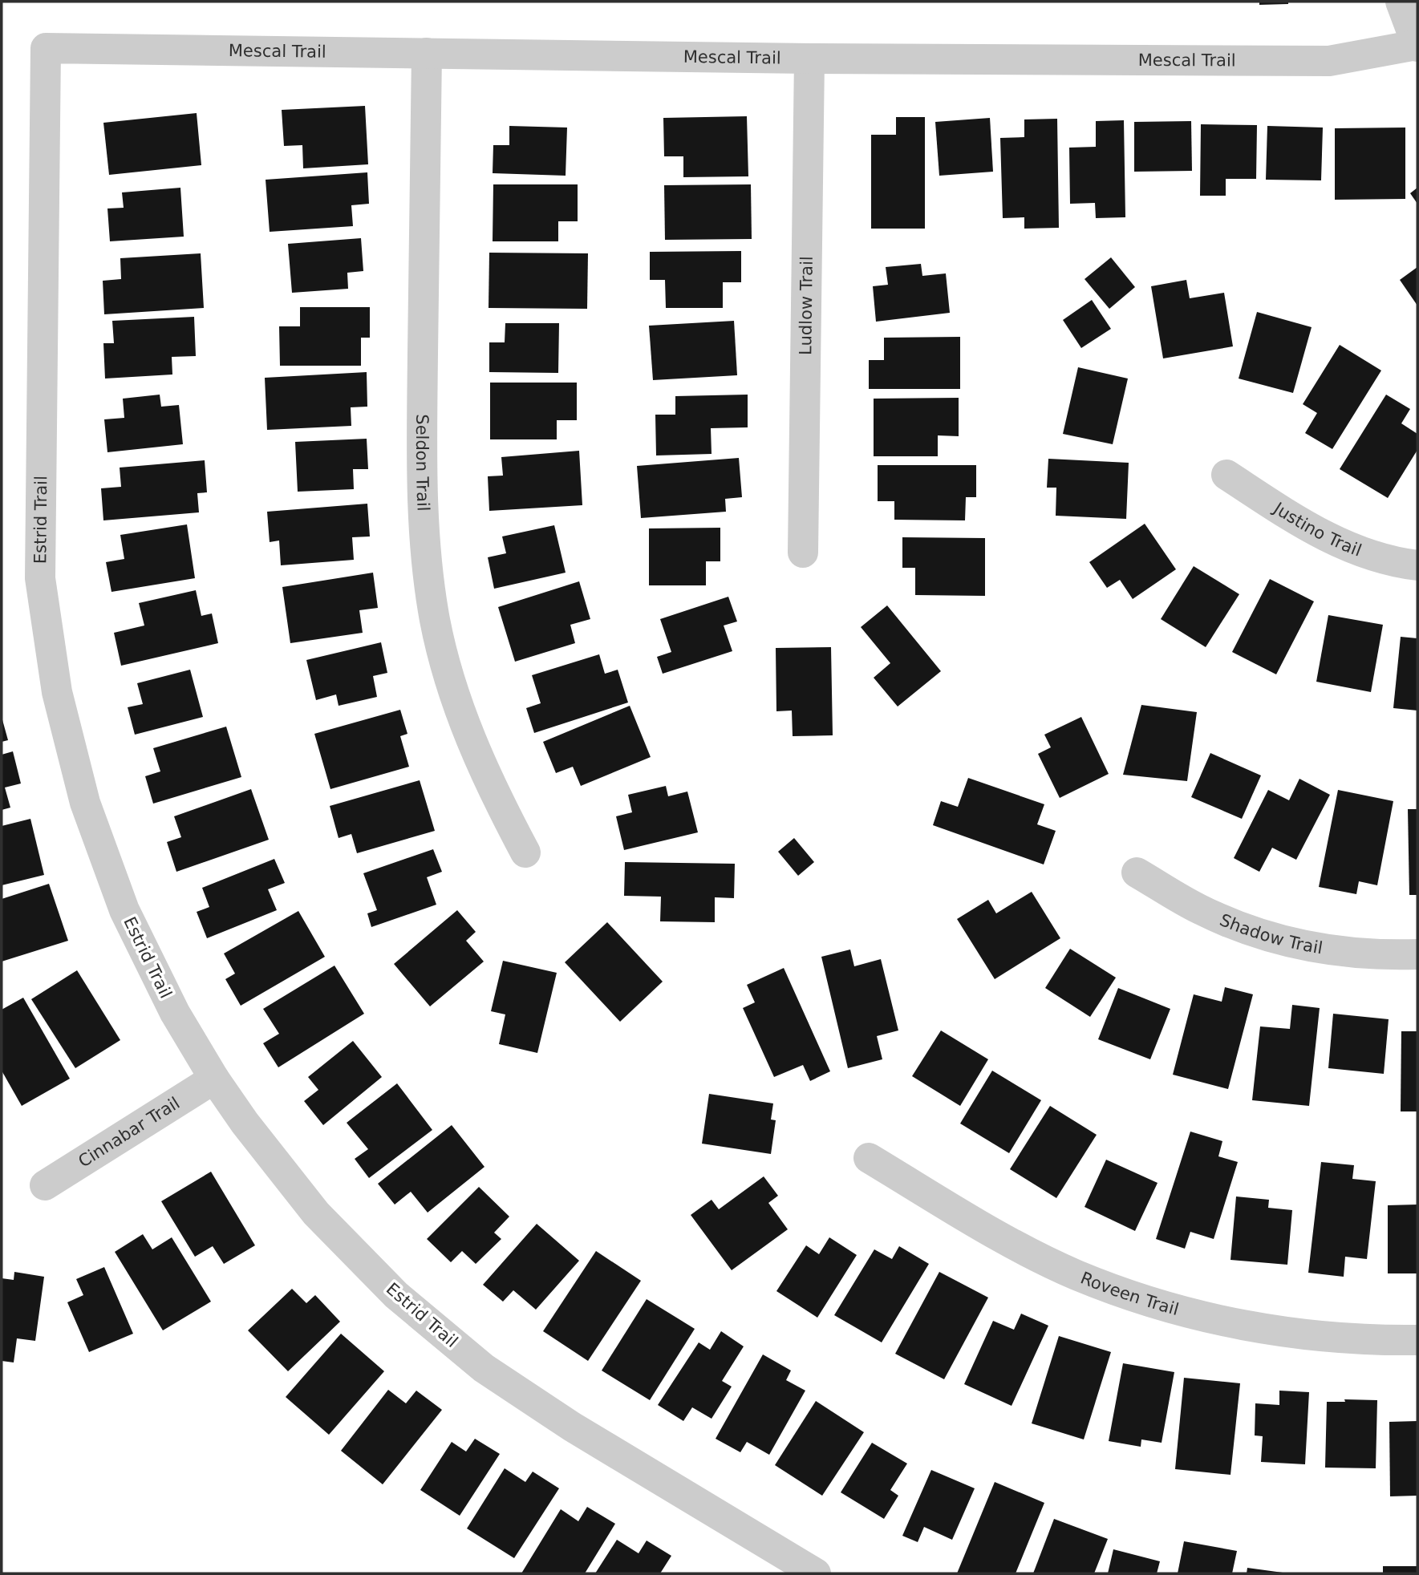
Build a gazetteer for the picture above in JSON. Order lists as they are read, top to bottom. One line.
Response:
{"streets":{"street":["Mescal Trail","Ludlow Trail","Seldon Trail","Estrid Trail","Justino Trail","Shadow Trail","Cinnabar Trail","Roveen Trail"]},"crossings":[["Mescal Trail","Ludlow Trail"],["Mescal Trail","Seldon Trail"],["Mescal Trail","Estrid Trail"],["Estrid Trail","Cinnabar Trail"]]}
